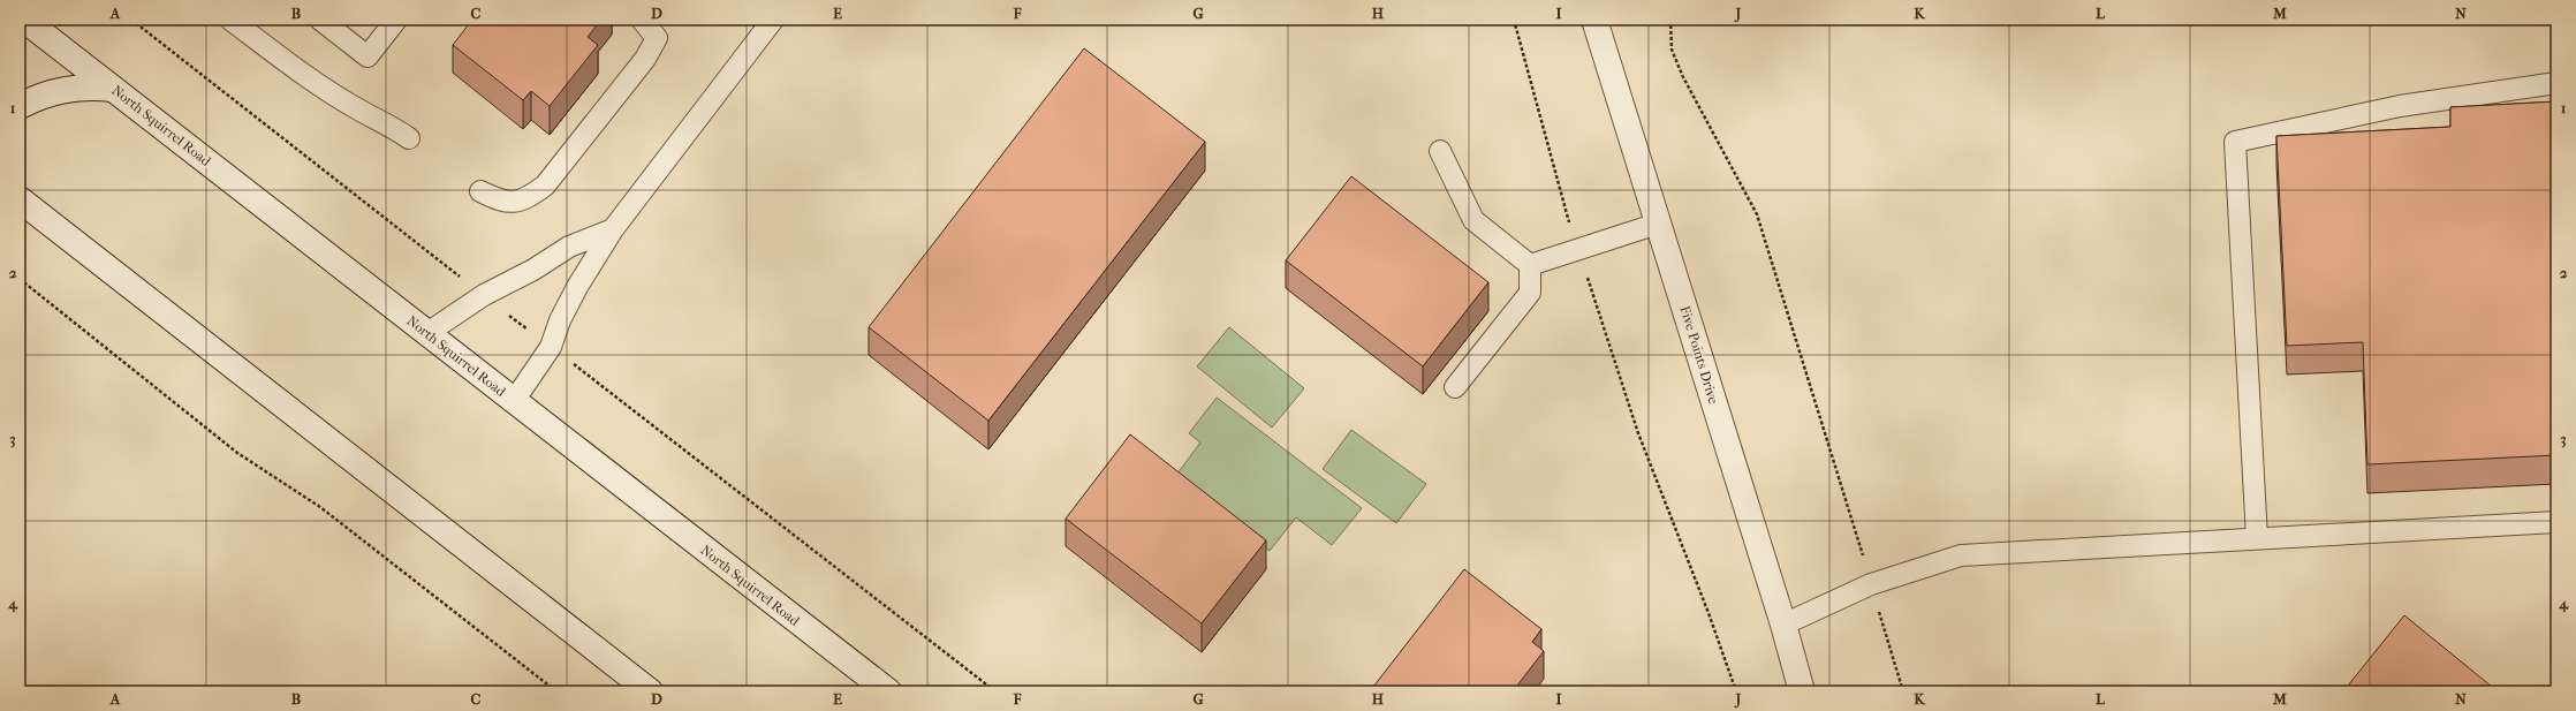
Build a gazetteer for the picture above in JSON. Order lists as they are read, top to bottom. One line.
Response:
{"streets":{"main road":["North Squirrel Road","Five Points Drive"]},"grid":{"columns":["A","B","C","D","E","F","G","H","I","J","K","L","M","N"],"rows":["1","2","3","4"]}}
